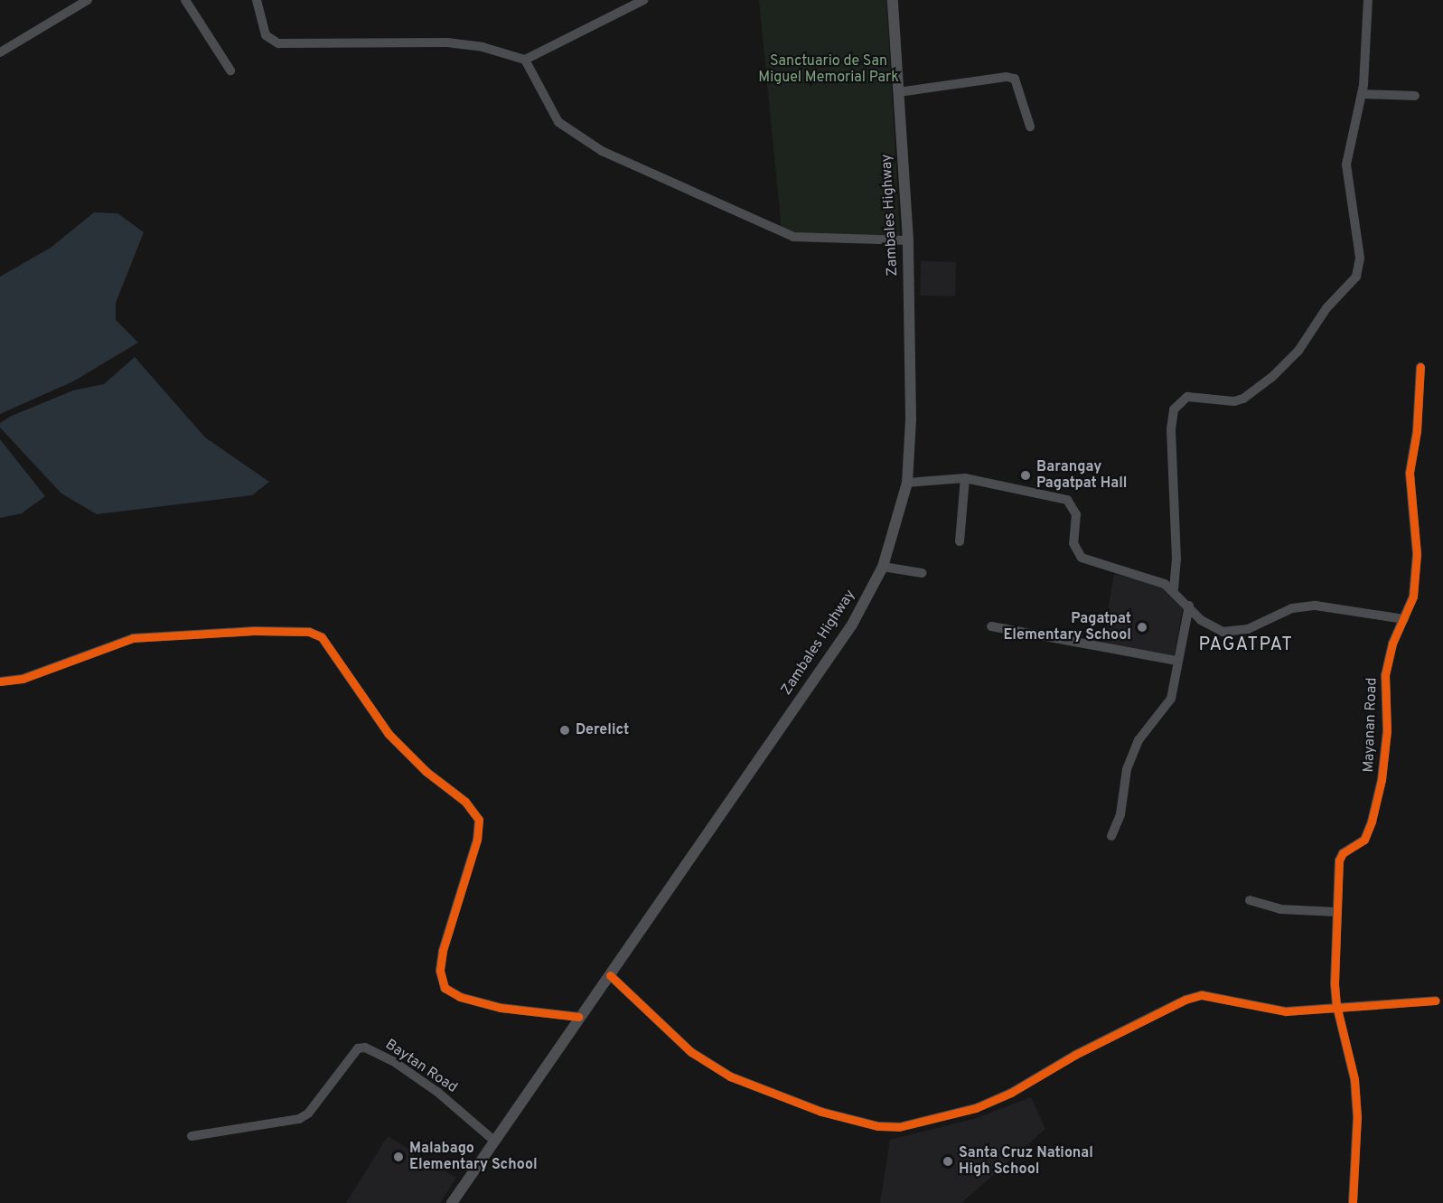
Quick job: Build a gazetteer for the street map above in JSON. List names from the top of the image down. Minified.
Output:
{"streets":{"main road":["Zambales Highway"],"street":["Mayanan Road","Baytan Road"]},"crossings":[["Zambales Highway","Baytan Road"]],"districts":["PAGATPAT"],"parks":["Sanctuario de San Miguel Memorial Park"],"places":["Barangay Pagatpat Hall","Pagatpat Elementary School","Derelict","Malabago Elementary School","Santa Cruz National High School"]}
